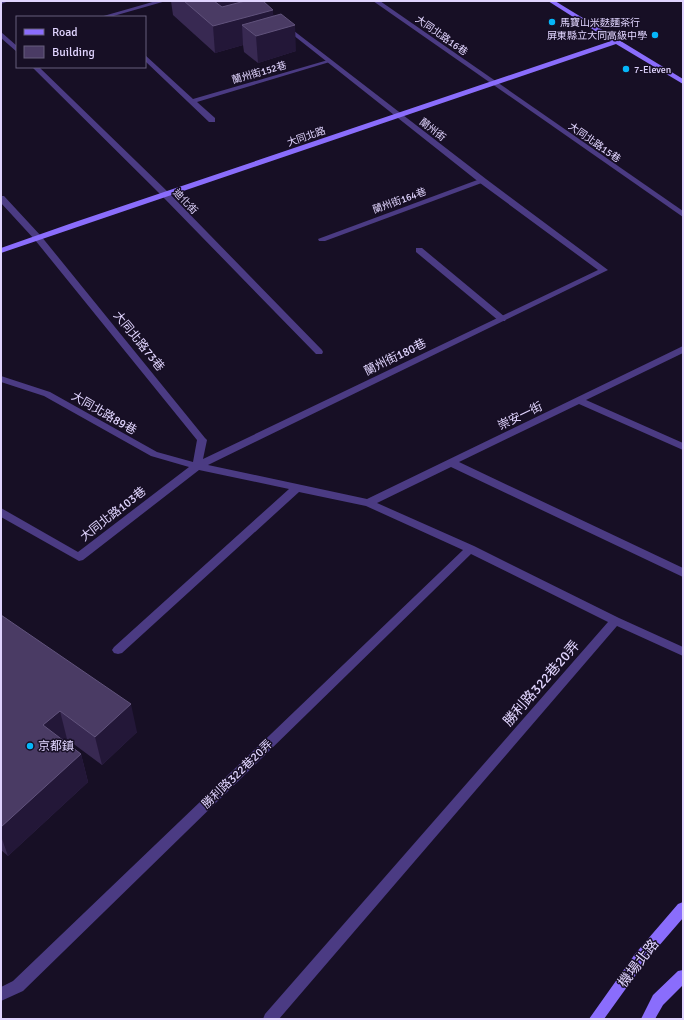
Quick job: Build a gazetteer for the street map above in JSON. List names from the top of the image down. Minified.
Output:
{"streets":{"street":["大同北路16巷","蘭州街152巷","蘭州街","大同北路","大同北路15巷","蘭州街164巷","迪化街","大同北路73巷","蘭州街180巷","大同北路89巷","崇安一街","大同北路103巷","勝利路322巷20弄","機場北路"]},"crossings":[["大同北路16巷","大同北路"],["大同北路16巷","大同北路15巷"],["蘭州街152巷","蘭州街"],["蘭州街","大同北路"],["蘭州街","蘭州街164巷"],["蘭州街","蘭州街180巷"],["大同北路","大同北路15巷"],["大同北路","迪化街"],["大同北路","大同北路73巷"],["大同北路73巷","蘭州街180巷"],["大同北路73巷","大同北路89巷"],["大同北路73巷","大同北路103巷"],["蘭州街180巷","大同北路89巷"],["蘭州街180巷","大同北路103巷"],["大同北路89巷","崇安一街"],["大同北路89巷","大同北路103巷"],["大同北路89巷","勝利路322巷20弄"]],"places":["馬寶山米麩麵茶行","屏東縣立大同高級中學","7-Eleven","京都鎮"],"legend":["Road","Building"]}
